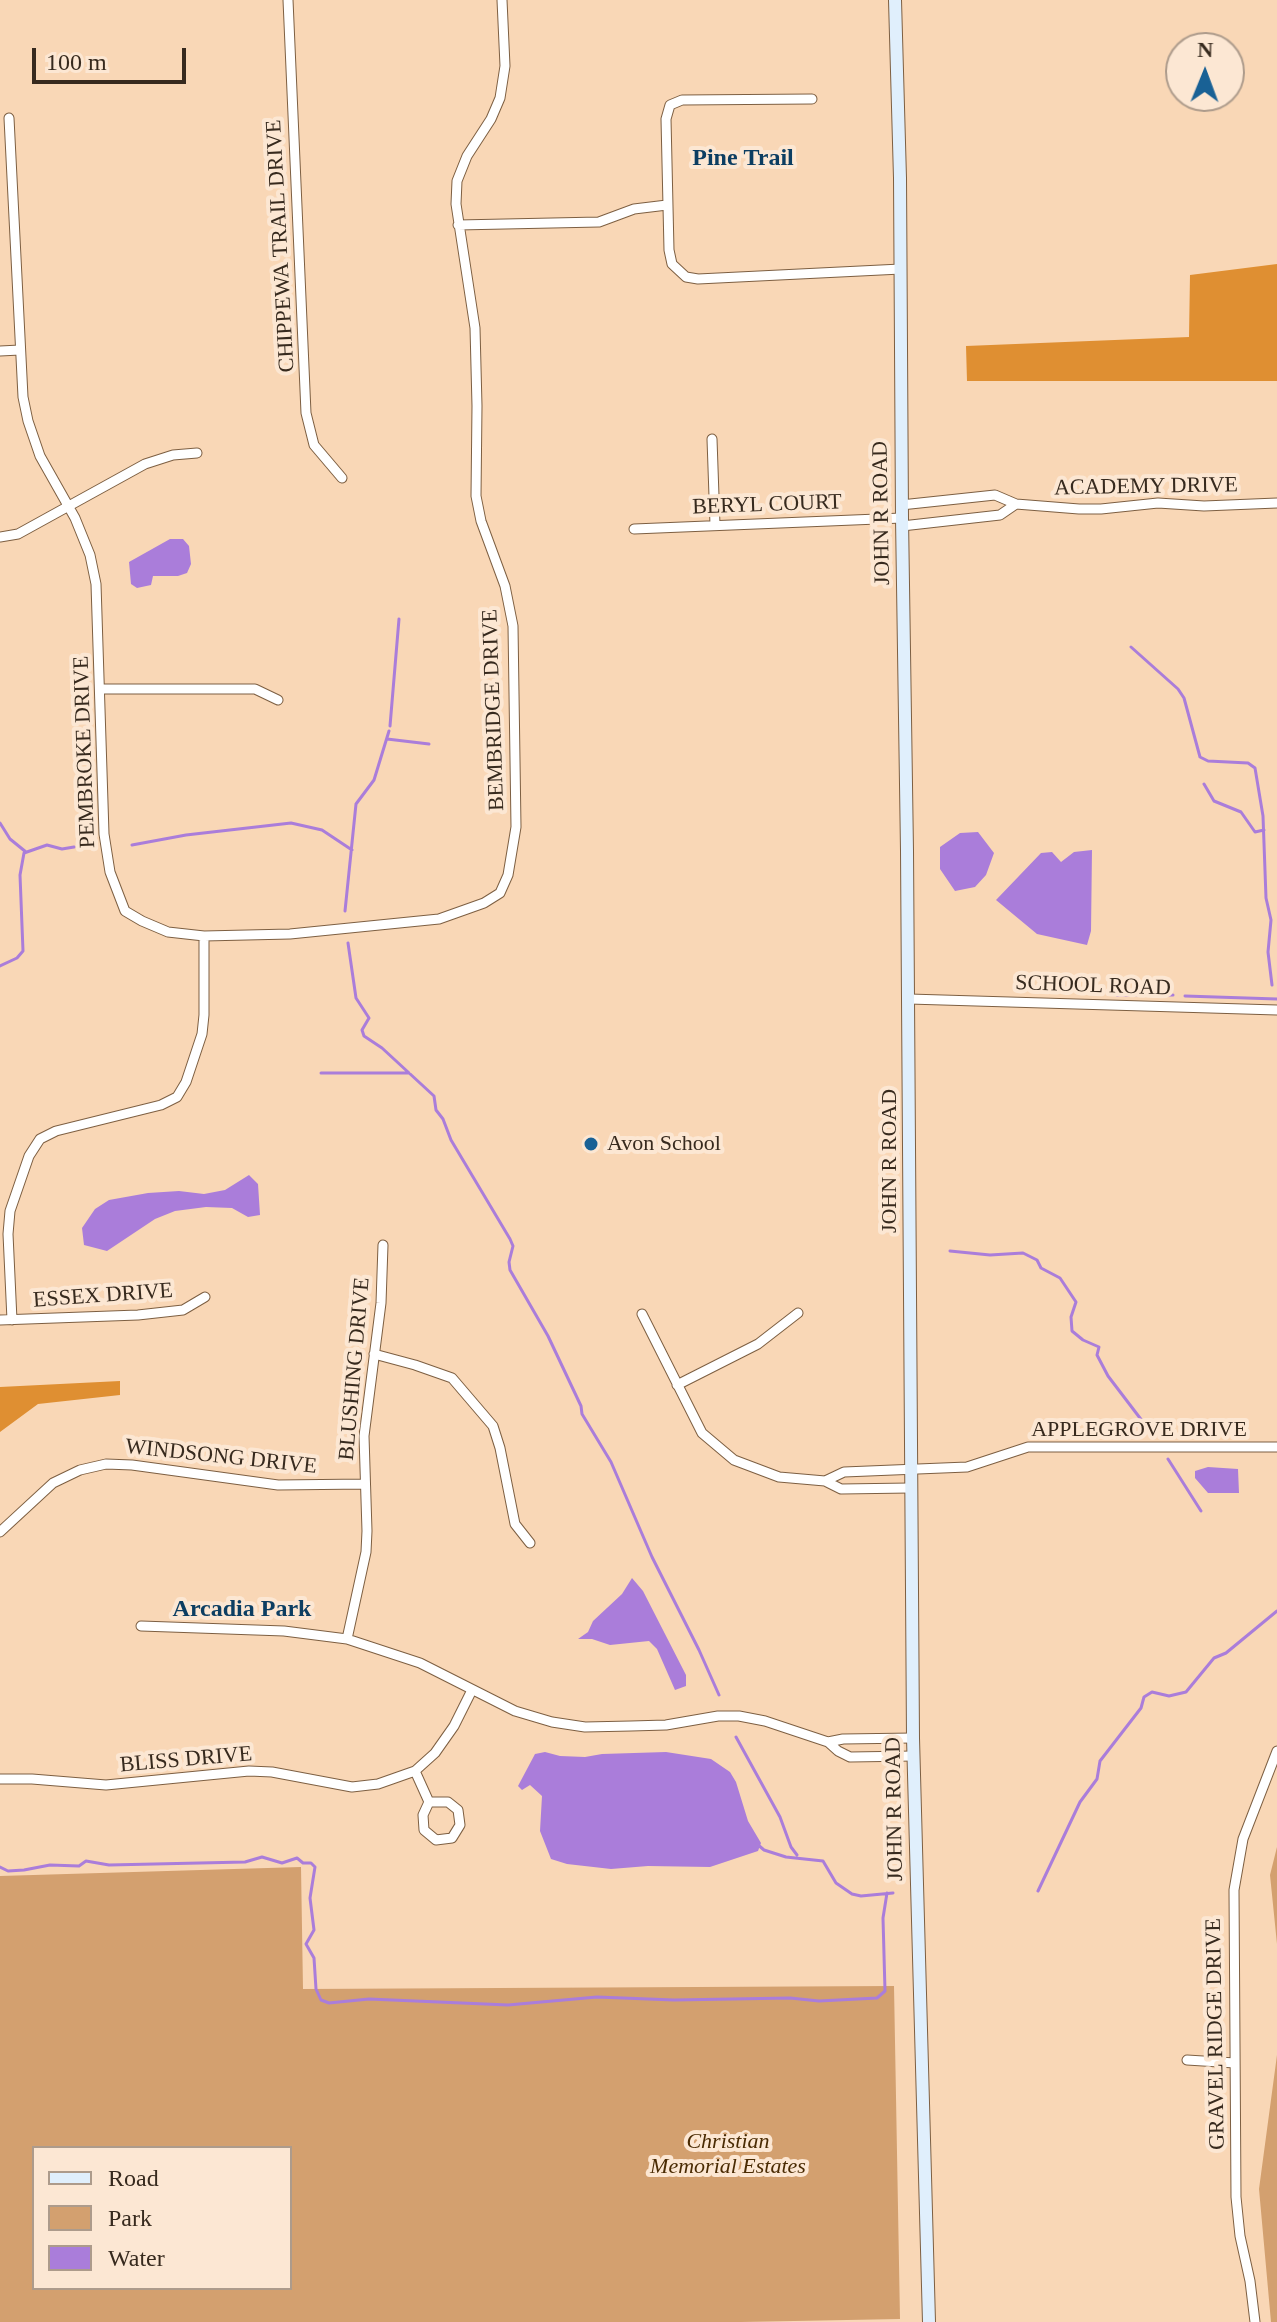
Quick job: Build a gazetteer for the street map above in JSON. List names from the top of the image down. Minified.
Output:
{"streets":{"main road":["JOHN R ROAD"],"street":["CHIPPEWA TRAIL DRIVE","ACADEMY DRIVE","BERYL COURT","BEMBRIDGE DRIVE","PEMBROKE DRIVE","SCHOOL ROAD","ESSEX DRIVE","BLUSHING DRIVE","APPLEGROVE DRIVE","WINDSONG DRIVE","BLISS DRIVE","GRAVEL RIDGE DRIVE"]},"crossings":[["ACADEMY DRIVE","BERYL COURT"],["ACADEMY DRIVE","JOHN R ROAD"],["BERYL COURT","JOHN R ROAD"],["JOHN R ROAD","SCHOOL ROAD"],["JOHN R ROAD","APPLEGROVE DRIVE"],["BEMBRIDGE DRIVE","PEMBROKE DRIVE"],["BLUSHING DRIVE","WINDSONG DRIVE"]],"districts":["Pine Trail","Arcadia Park"],"parks":["Christian Memorial Estates"],"places":["Avon School"],"legend":["Road","Park","Water"],"scale_bar":"100 m","north":"top"}
